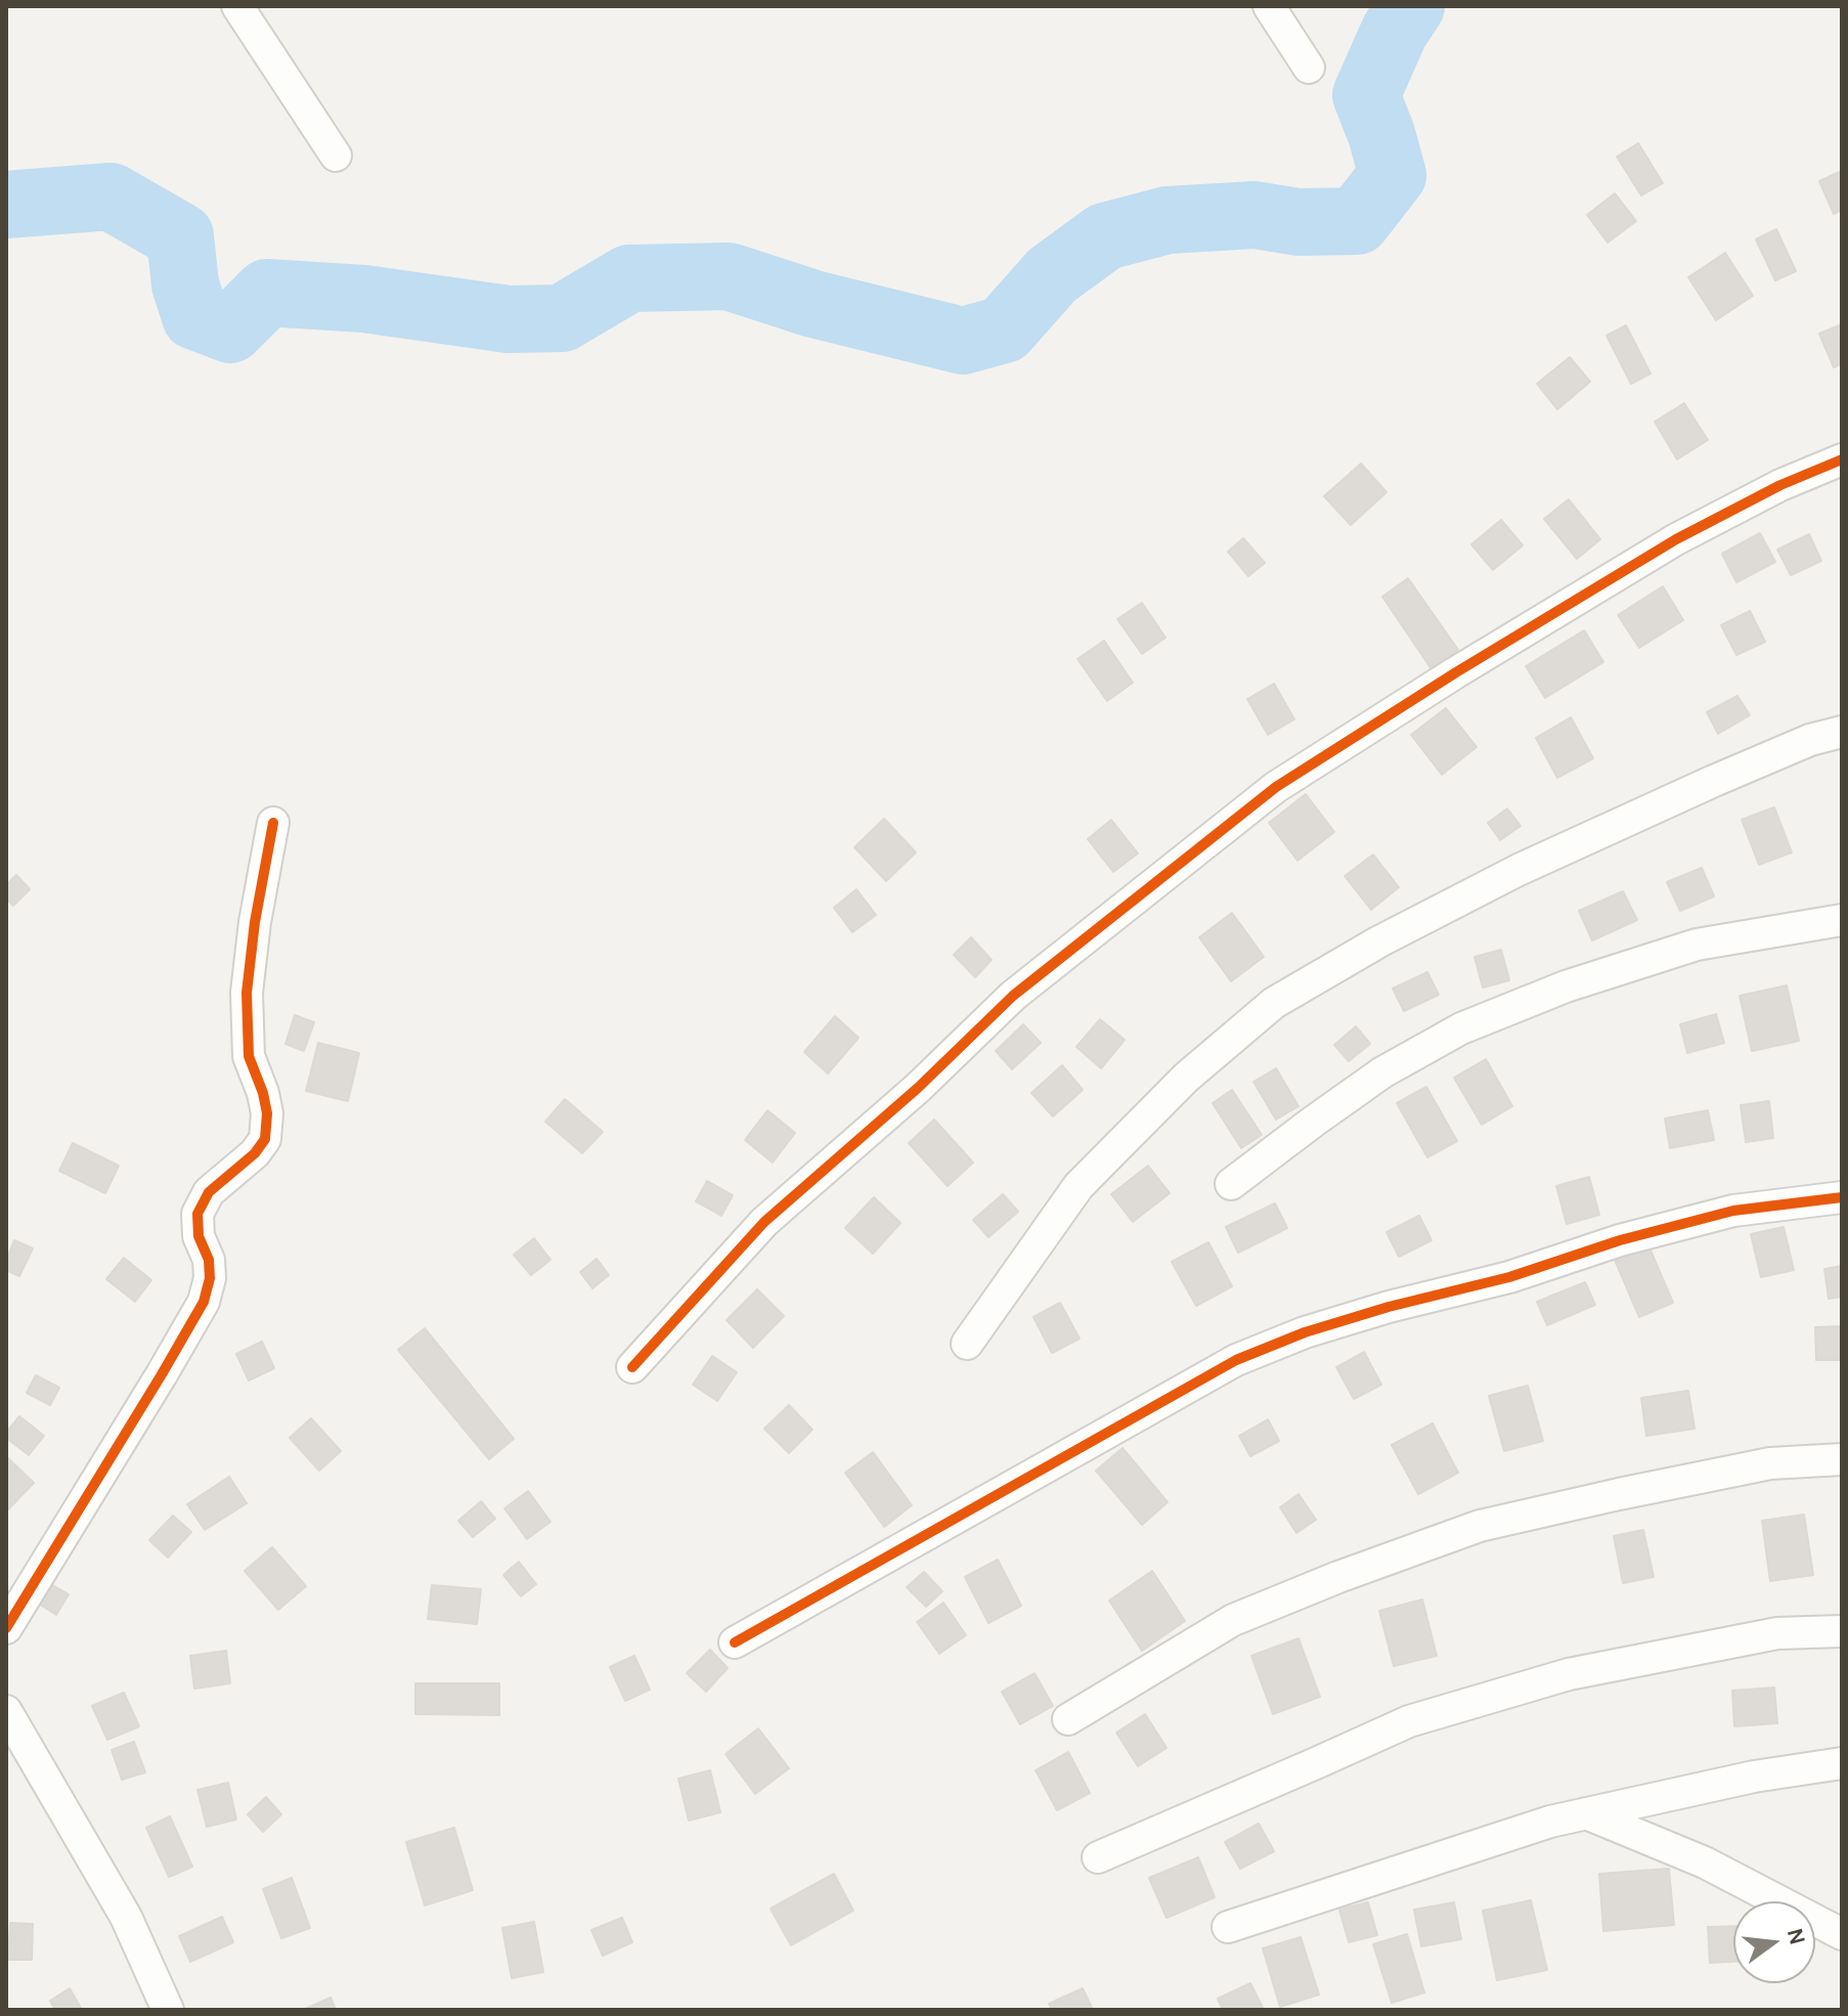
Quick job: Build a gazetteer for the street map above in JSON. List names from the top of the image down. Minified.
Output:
{"north":"right"}
